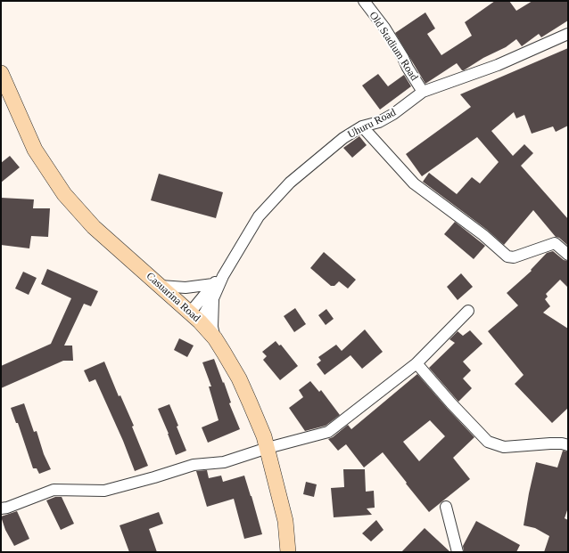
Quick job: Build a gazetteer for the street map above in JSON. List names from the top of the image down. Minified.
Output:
{"streets":{"street":["Old Stadium Road","Uhuru Road","Casuarina Road"]},"crossings":[["Old Stadium Road","Uhuru Road"]]}
